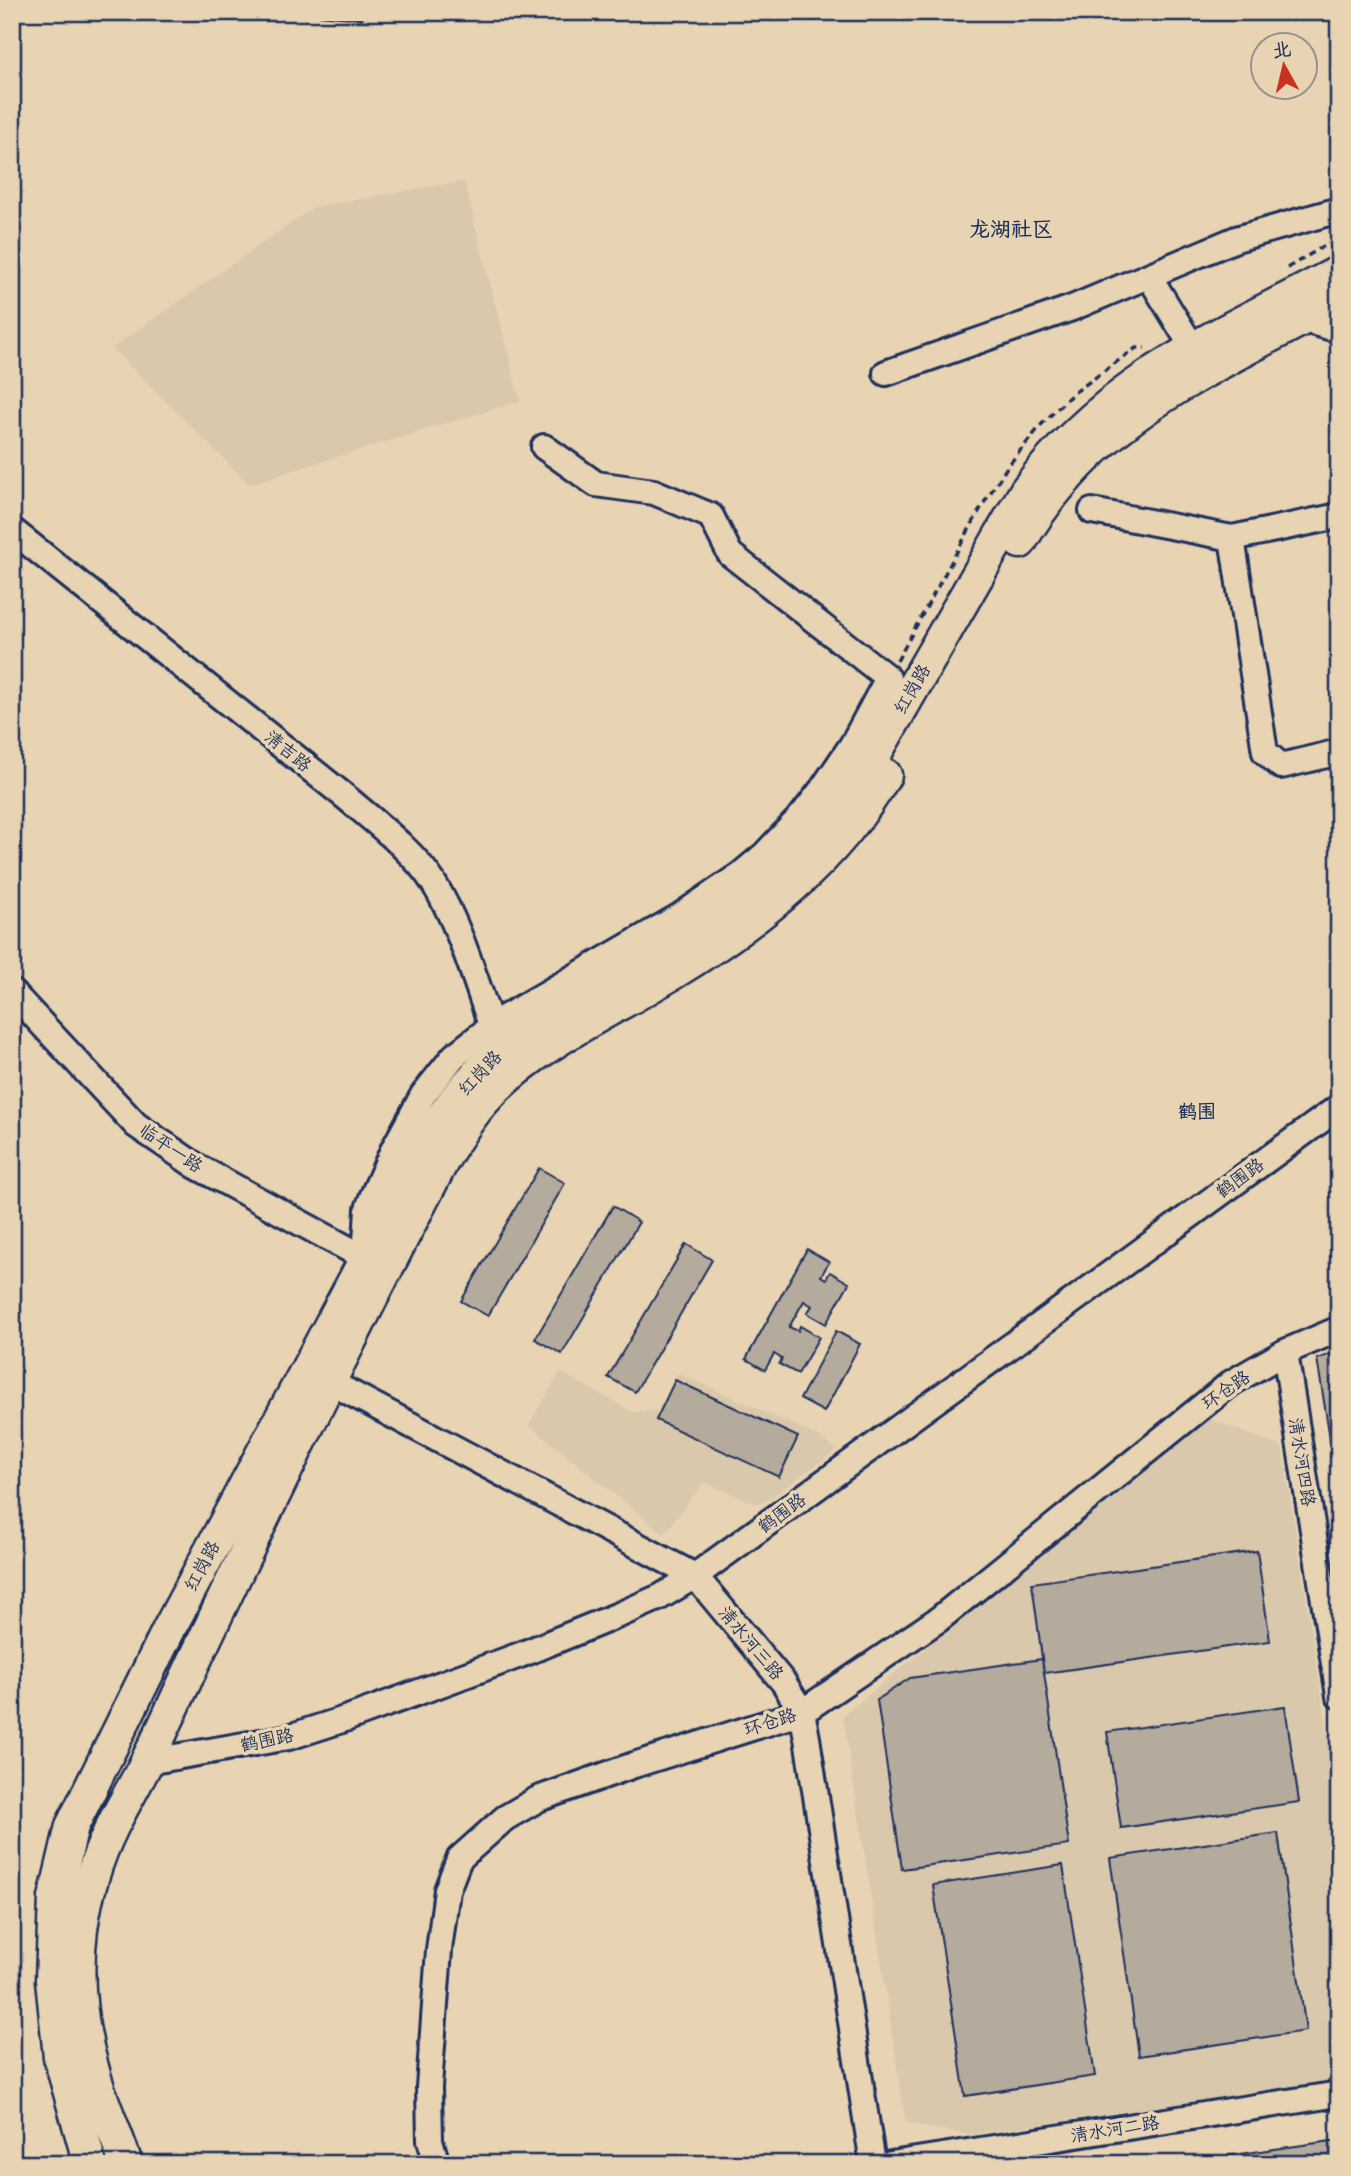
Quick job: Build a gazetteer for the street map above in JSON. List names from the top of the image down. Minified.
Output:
{"streets":{"main road":["红岗路"],"street":["清吉路","临平一路","鹤围路","环仓路","清水河四路","清水河三路","清水河二路"]},"crossings":[["红岗路","临平一路"],["红岗路","鹤围路"],["红岗路","清水河三路"],["鹤围路","清水河三路"],["环仓路","清水河四路"],["环仓路","清水河三路"]],"districts":["龙湖社区","鹤围"],"north":"top"}
